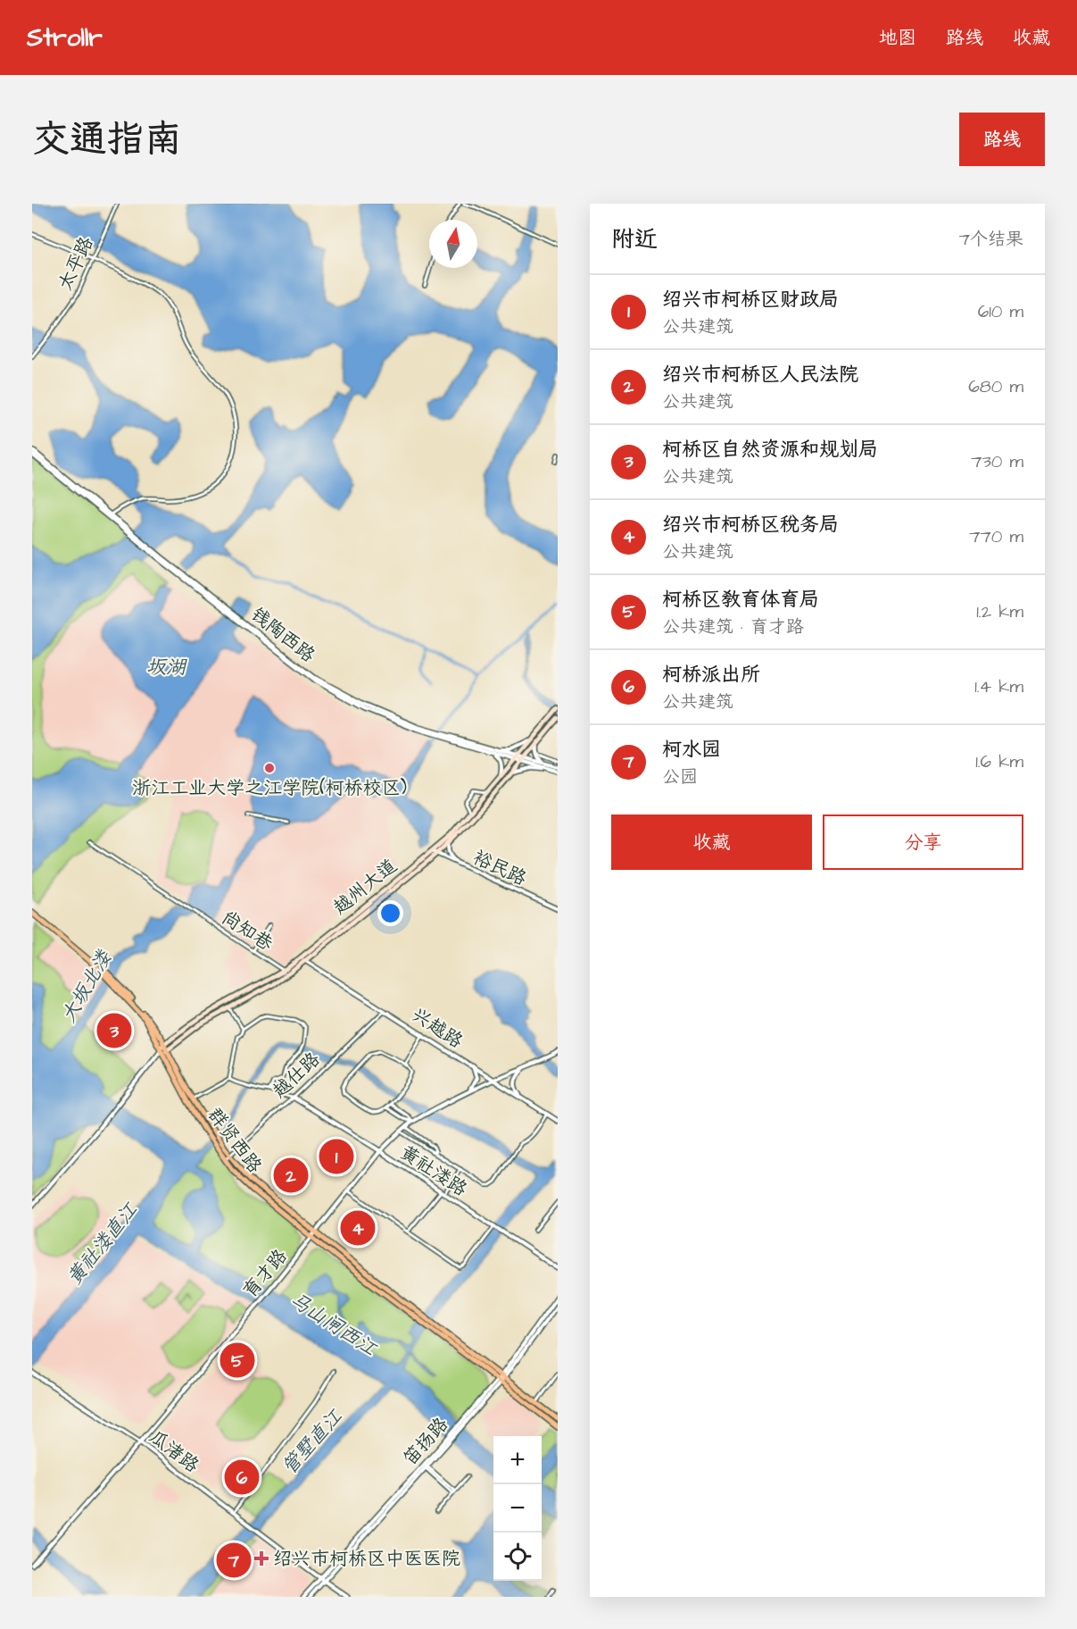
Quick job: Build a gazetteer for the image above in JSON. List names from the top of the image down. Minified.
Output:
{"streets":{"main road":["越州大道","群贤西路"],"street":["太平路","钱陶西路","裕民路","尚知巷","兴越路","越仕路","黄社溇路","育才路","笛扬路","瓜渚路"]},"crossings":[["钱陶西路","越州大道"],["裕民路","越州大道"],["越州大道","尚知巷"],["越州大道","兴越路"],["越州大道","群贤西路"],["兴越路","越仕路"],["兴越路","育才路"],["越仕路","群贤西路"],["越仕路","黄社溇路"],["群贤西路","育才路"],["群贤西路","笛扬路"],["黄社溇路","育才路"],["育才路","瓜渚路"],["笛扬路","瓜渚路"]],"water":["坂湖","大坂北溇","黄社溇直江","马山闸西江","管墅直江"],"places":{"other":["浙江工业大学之江学院(柯桥校区)"],"health":["绍兴市柯桥区中医医院"]},"north":"top","page":{"header":"Strollr","nav":["地图","路线","收藏"],"title":"交通指南","buttons":["路线",["收藏","分享"]],"heading":["附近","7个结果"],"list":[{"mark":"1","name":"绍兴市柯桥区财政局","note":"公共建筑","value":"610 m"},{"mark":"2","name":"绍兴市柯桥区人民法院","note":"公共建筑","value":"680 m"},{"mark":"3","name":"柯桥区自然资源和规划局","note":"公共建筑","value":"730 m"},{"mark":"4","name":"绍兴市柯桥区税务局","note":"公共建筑","value":"770 m"},{"mark":"5","name":"柯桥区教育体育局","note":"公共建筑 · 育才路","value":"1.2 km"},{"mark":"6","name":"柯桥派出所","note":"公共建筑","value":"1.4 km"},{"mark":"7","name":"柯水园","note":"公园","value":"1.6 km"}],"pins":["3","1","2","4","5","6","7"],"map_buttons":["+","−"]}}
